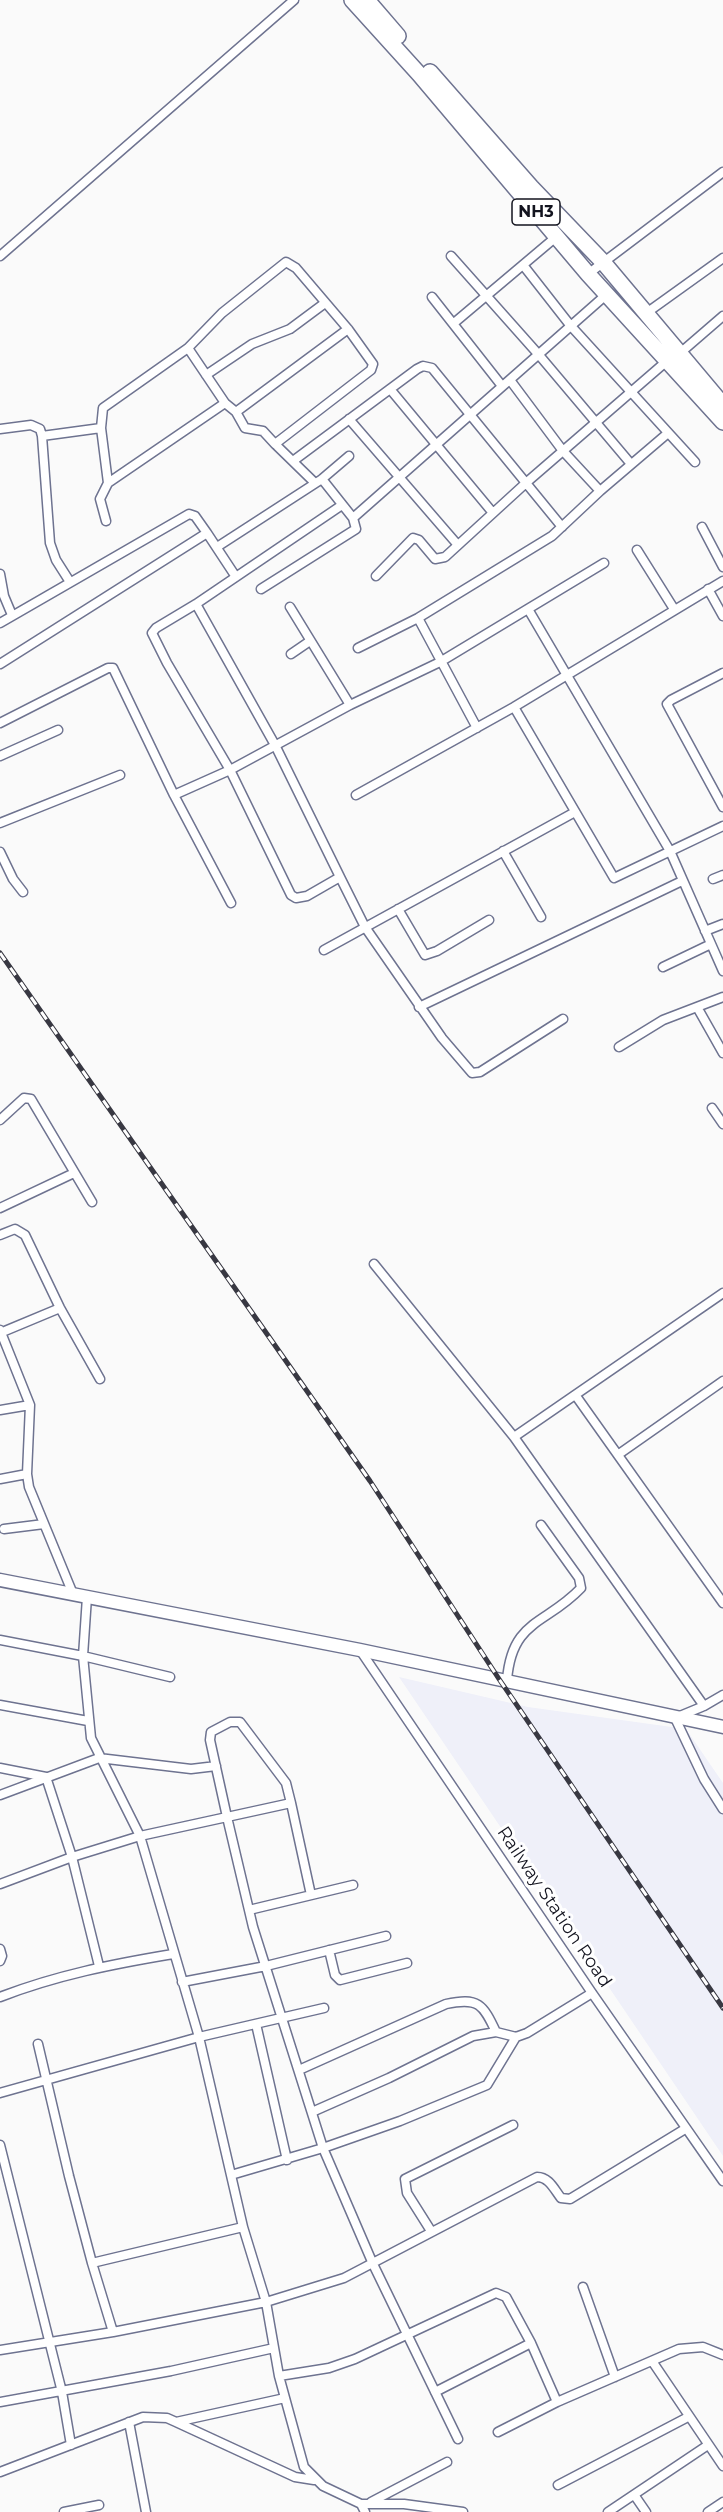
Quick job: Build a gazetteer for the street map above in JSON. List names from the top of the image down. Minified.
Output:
{"streets":{"highway":["NH3"],"street":["Railway Station Road"]}}
